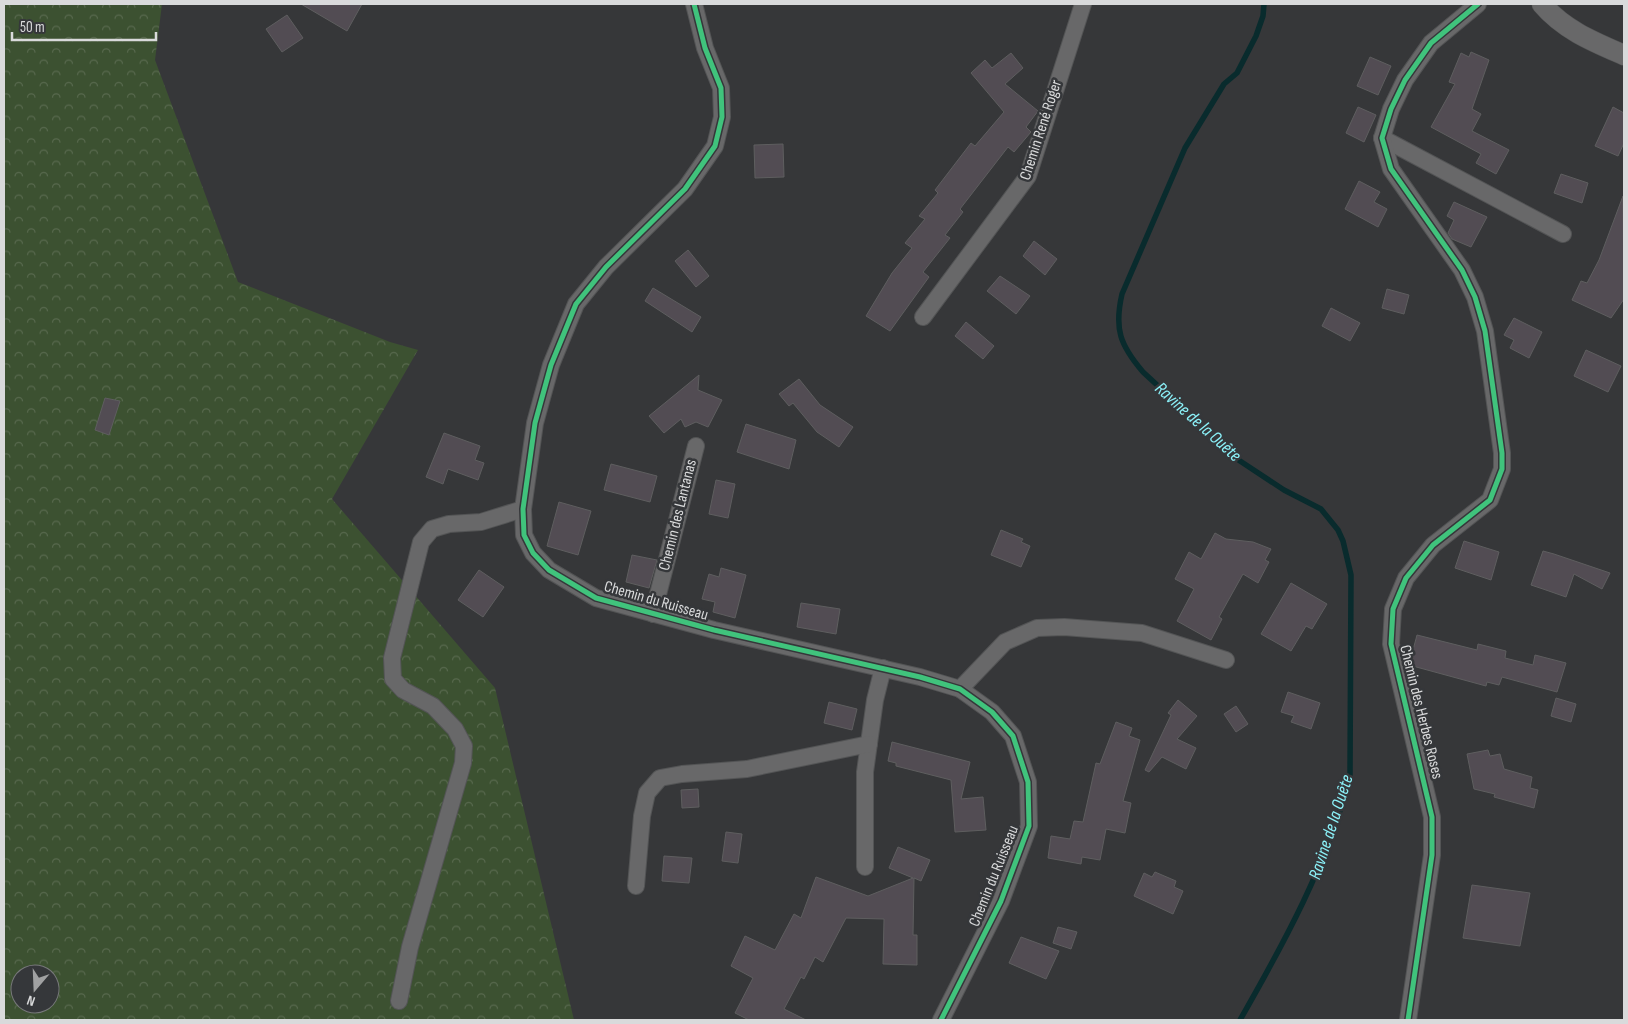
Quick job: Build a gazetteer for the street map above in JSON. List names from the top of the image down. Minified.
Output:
{"streets":{"street":["Chemin René Roger","Chemin des Lantanas","Chemin du Ruisseau","Chemin des Herbes Roses"]},"crossings":[["Chemin des Lantanas","Chemin du Ruisseau"]],"water":["Ravine de la Ouête"],"scale_bar":"50 m","north":"bottom"}
